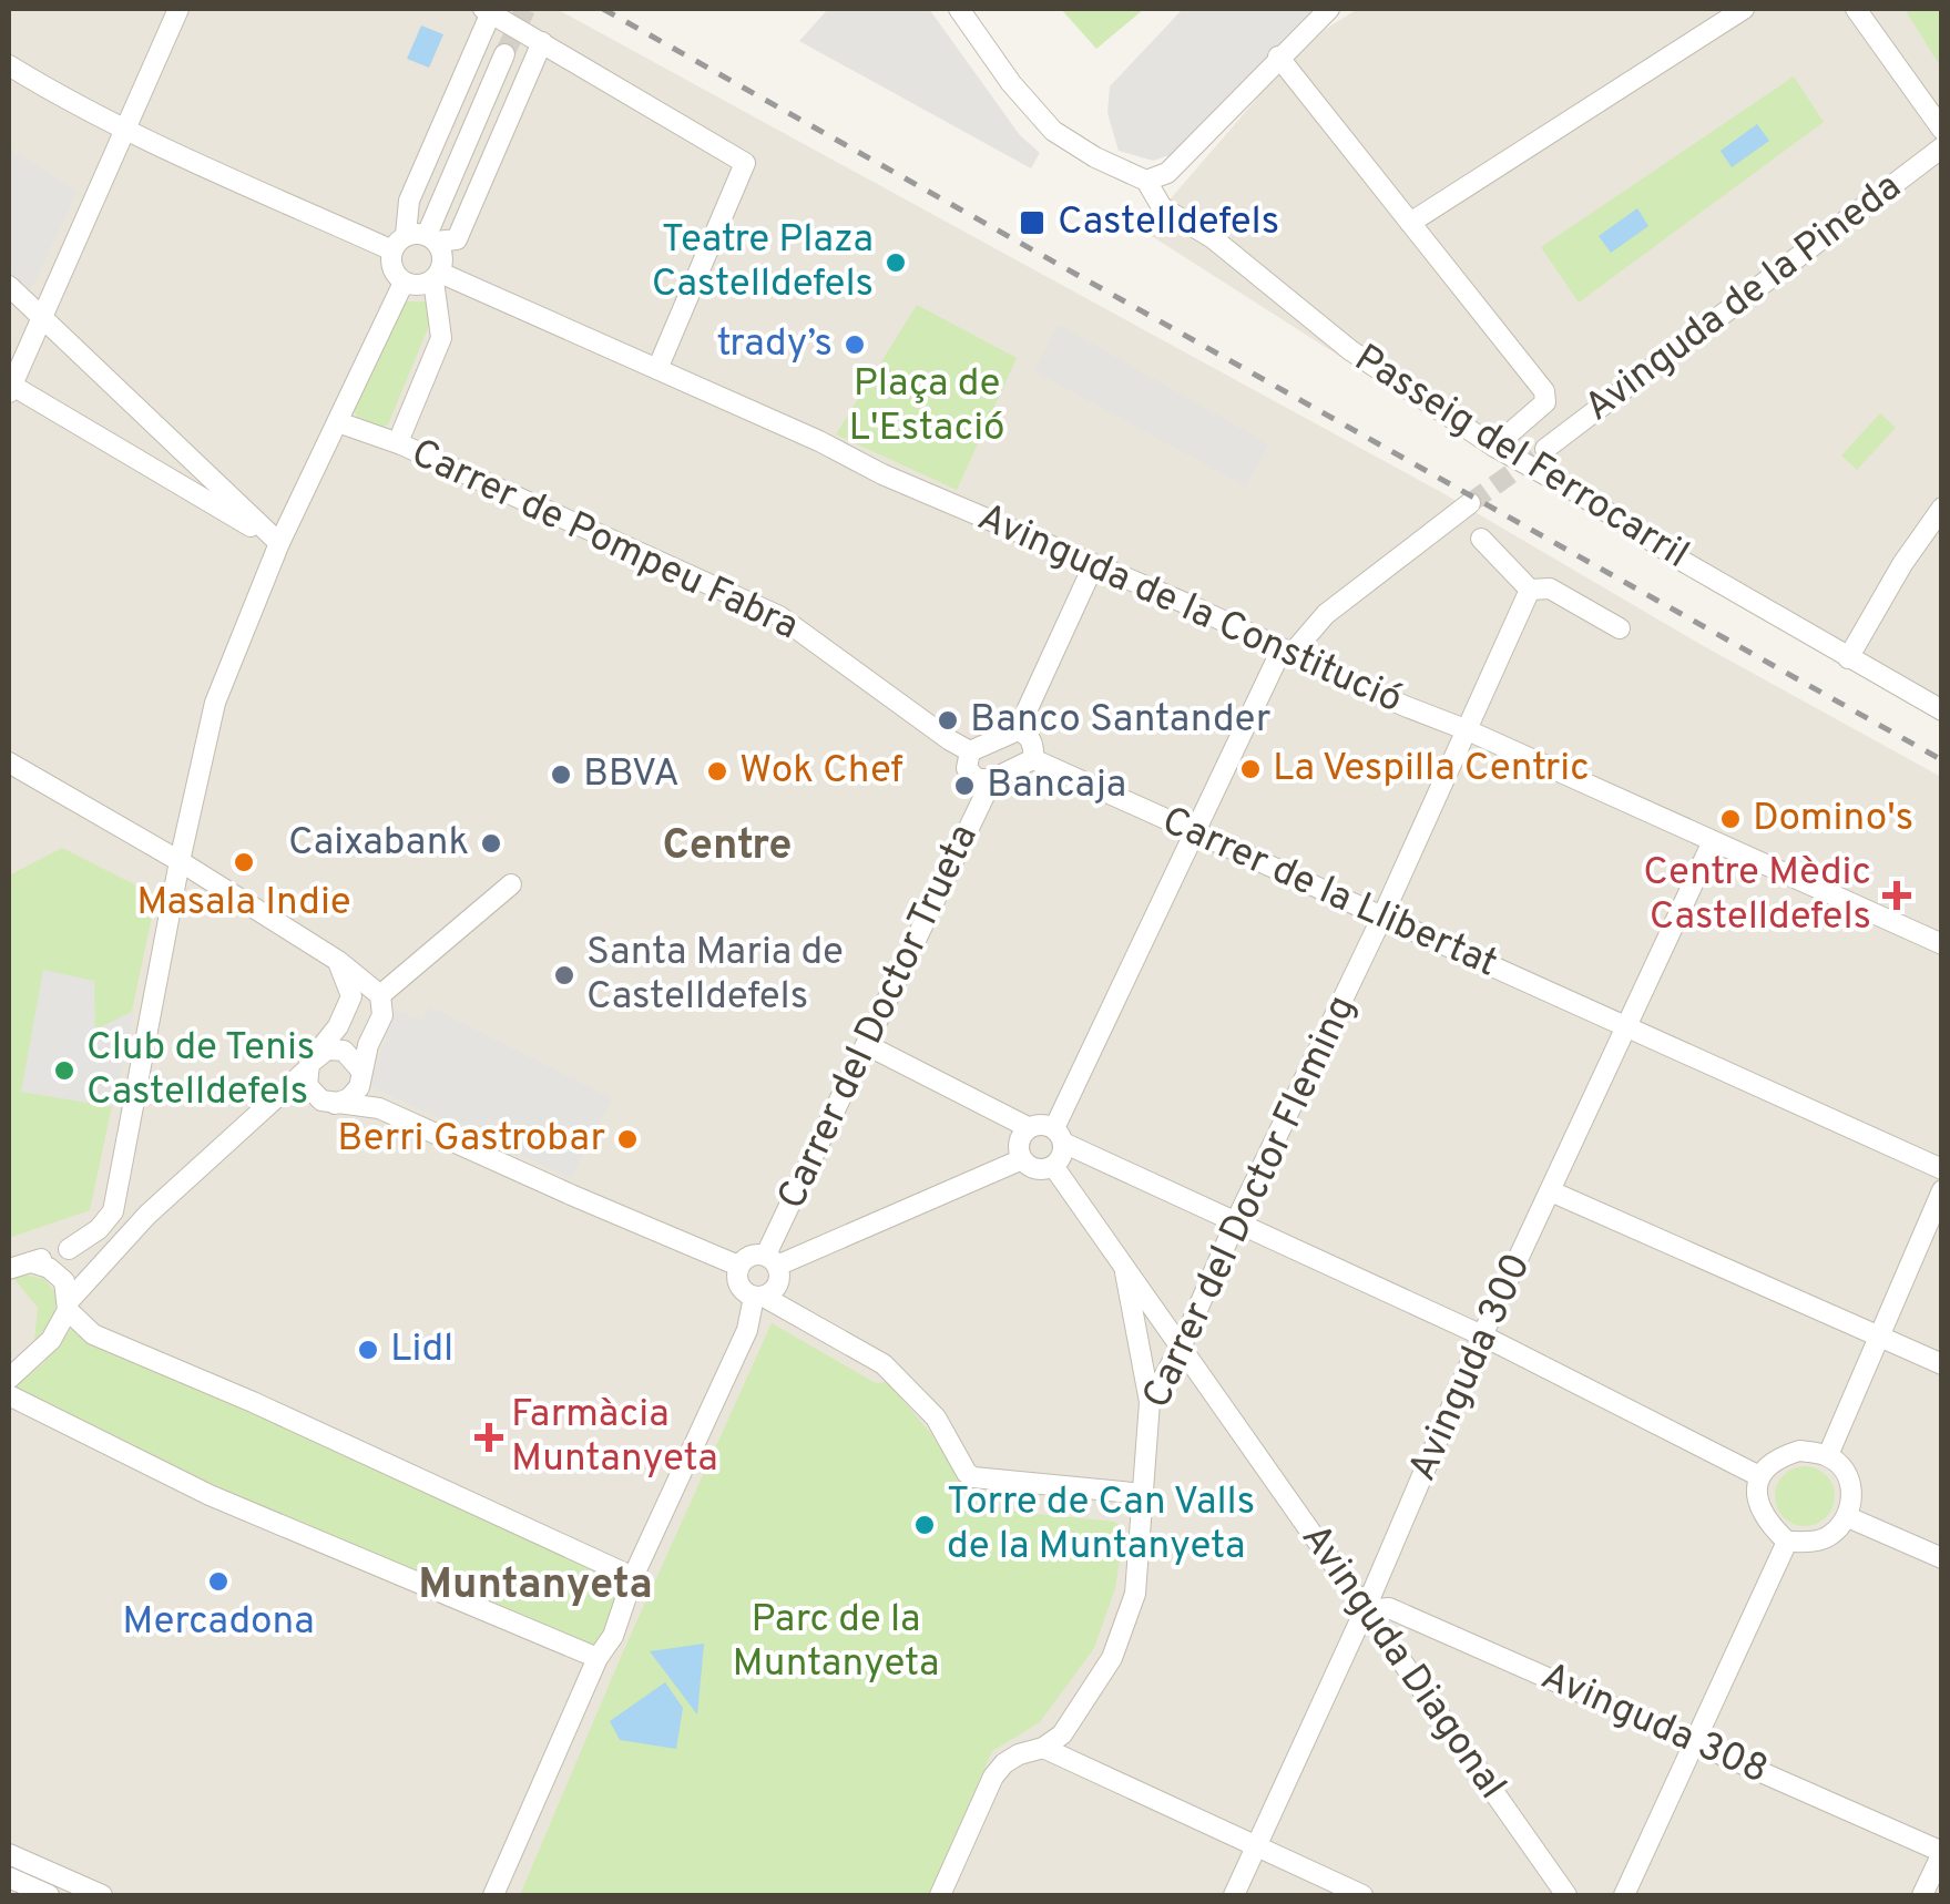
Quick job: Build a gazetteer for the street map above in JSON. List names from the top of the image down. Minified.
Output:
{"streets":{"street":["Avinguda de la Pineda","Passeig del Ferrocarril","Carrer de Pompeu Fabra","Avinguda de la Constitució","Carrer de la Llibertat","Carrer del Doctor Trueta","Carrer del Doctor Fleming","Avinguda 300","Avinguda Diagonal","Avinguda 308"]},"crossings":[["Carrer de Pompeu Fabra","Carrer del Doctor Trueta"],["Avinguda de la Constitució","Carrer del Doctor Fleming"],["Avinguda de la Constitució","Avinguda 300"],["Carrer de la Llibertat","Carrer del Doctor Fleming"],["Carrer de la Llibertat","Avinguda 300"],["Carrer del Doctor Fleming","Avinguda Diagonal"],["Avinguda 300","Avinguda Diagonal"],["Avinguda 300","Avinguda 308"],["Avinguda Diagonal","Avinguda 308"]],"districts":["Centre","Muntanyeta"],"parks":["Plaça de L'Estació","Parc de la Muntanyeta"],"places":{"transit":["Castelldefels"],"other":["Teatre Plaza Castelldefels","trady’s","Banco Santander","La Vespilla Centric","Wok Chef","BBVA","Bancaja","Domino's","Caixabank","Masala Indie","Santa Maria de Castelldefels","Club de Tenis Castelldefels","Berri Gastrobar","Lidl","Torre de Can Valls de la Muntanyeta","Mercadona"],"health":["Centre Mèdic Castelldefels","Farmàcia Muntanyeta"]}}
